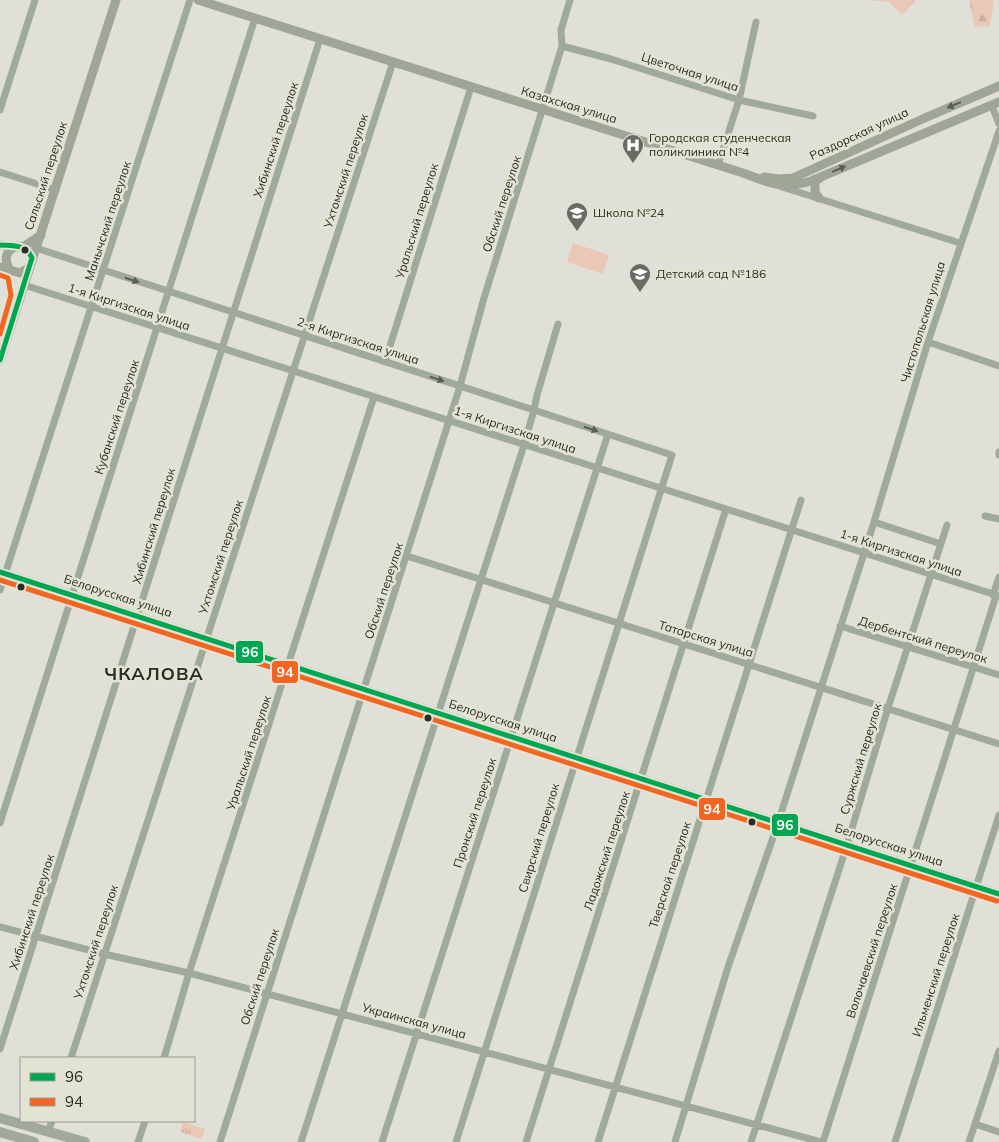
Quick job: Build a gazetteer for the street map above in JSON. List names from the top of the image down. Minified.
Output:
{"streets":{"main road":["Казахская улица","Раздорская улица","Сальский переулок","Белорусская улица"],"street":["Цветочная улица","Хибинский переулок","Ухтомский переулок","Обский переулок","Манычский переулок","Уральский переулок","1-я Киргизская улица","Чистопольская улица","2-я Киргизская улица","Кубанский переулок","Татарская улица","Дербентский переулок","Суржский переулок","Пронский переулок","Свирский переулок","Ладожский переулок","Тверской переулок","Волочаевский переулок","Ильменский переулок","Украинская улица"]},"crossings":[["Цветочная улица","Обский переулок"],["Казахская улица","Раздорская улица"],["Казахская улица","Хибинский переулок"],["Казахская улица","Ухтомский переулок"],["Казахская улица","Обский переулок"],["Казахская улица","Уральский переулок"],["Казахская улица","Чистопольская улица"],["Казахская улица","Кубанский переулок"],["Хибинский переулок","1-я Киргизская улица"],["Хибинский переулок","2-я Киргизская улица"],["Хибинский переулок","Белорусская улица"],["Хибинский переулок","Украинская улица"],["Ухтомский переулок","1-я Киргизская улица"],["Ухтомский переулок","2-я Киргизская улица"],["Ухтомский переулок","Белорусская улица"],["Ухтомский переулок","Украинская улица"],["Сальский переулок","1-я Киргизская улица"],["Сальский переулок","2-я Киргизская улица"],["Обский переулок","1-я Киргизская улица"],["Обский переулок","2-я Киргизская улица"],["Обский переулок","Белорусская улица"],["Обский переулок","Татарская улица"],["Обский переулок","Украинская улица"],["Манычский переулок","1-я Киргизская улица"],["Манычский переулок","2-я Киргизская улица"],["Манычский переулок","Белорусская улица"],["Уральский переулок","1-я Киргизская улица"],["Уральский переулок","2-я Киргизская улица"],["Уральский переулок","Белорусская улица"],["Уральский переулок","Украинская улица"],["1-я Киргизская улица","Чистопольская улица"],["1-я Киргизская улица","Кубанский переулок"],["1-я Киргизская улица","Суржский переулок"],["1-я Киргизская улица","Пронский переулок"],["1-я Киргизская улица","Свирский переулок"],["1-я Киргизская улица","Ладожский переулок"],["1-я Киргизская улица","Тверской переулок"],["1-я Киргизская улица","Волочаевский переулок"],["Чистопольская улица","Белорусская улица"],["Чистопольская улица","Татарская улица"],["Чистопольская улица","Дербентский переулок"],["Чистопольская улица","Украинская улица"],["2-я Киргизская улица","Кубанский переулок"],["2-я Киргизская улица","Пронский переулок"],["2-я Киргизская улица","Свирский переулок"],["Кубанский переулок","Белорусская улица"],["Белорусская улица","Суржский переулок"],["Белорусская улица","Пронский переулок"],["Белорусская улица","Свирский переулок"],["Белорусская улица","Ладожский переулок"],["Белорусская улица","Тверской переулок"],["Белорусская улица","Волочаевский переулок"],["Белорусская улица","Ильменский переулок"],["Татарская улица","Суржский переулок"],["Татарская улица","Пронский переулок"],["Татарская улица","Свирский переулок"],["Татарская улица","Ладожский переулок"],["Татарская улица","Тверской переулок"],["Татарская улица","Волочаевский переулок"],["Дербентский переулок","Суржский переулок"],["Дербентский переулок","Волочаевский переулок"],["Суржский переулок","Украинская улица"],["Пронский переулок","Украинская улица"],["Свирский переулок","Украинская улица"],["Ладожский переулок","Украинская улица"],["Тверской переулок","Украинская улица"],["Волочаевский переулок","Украинская улица"]],"districts":["ЧКАЛОВА"],"places":{"hospital":["Городская студенческая поликлиника №4"],"school or university":["Школа №24","Детский сад №186"]},"lines":["transit line 96","transit line 94"],"legend":["96","94"]}
